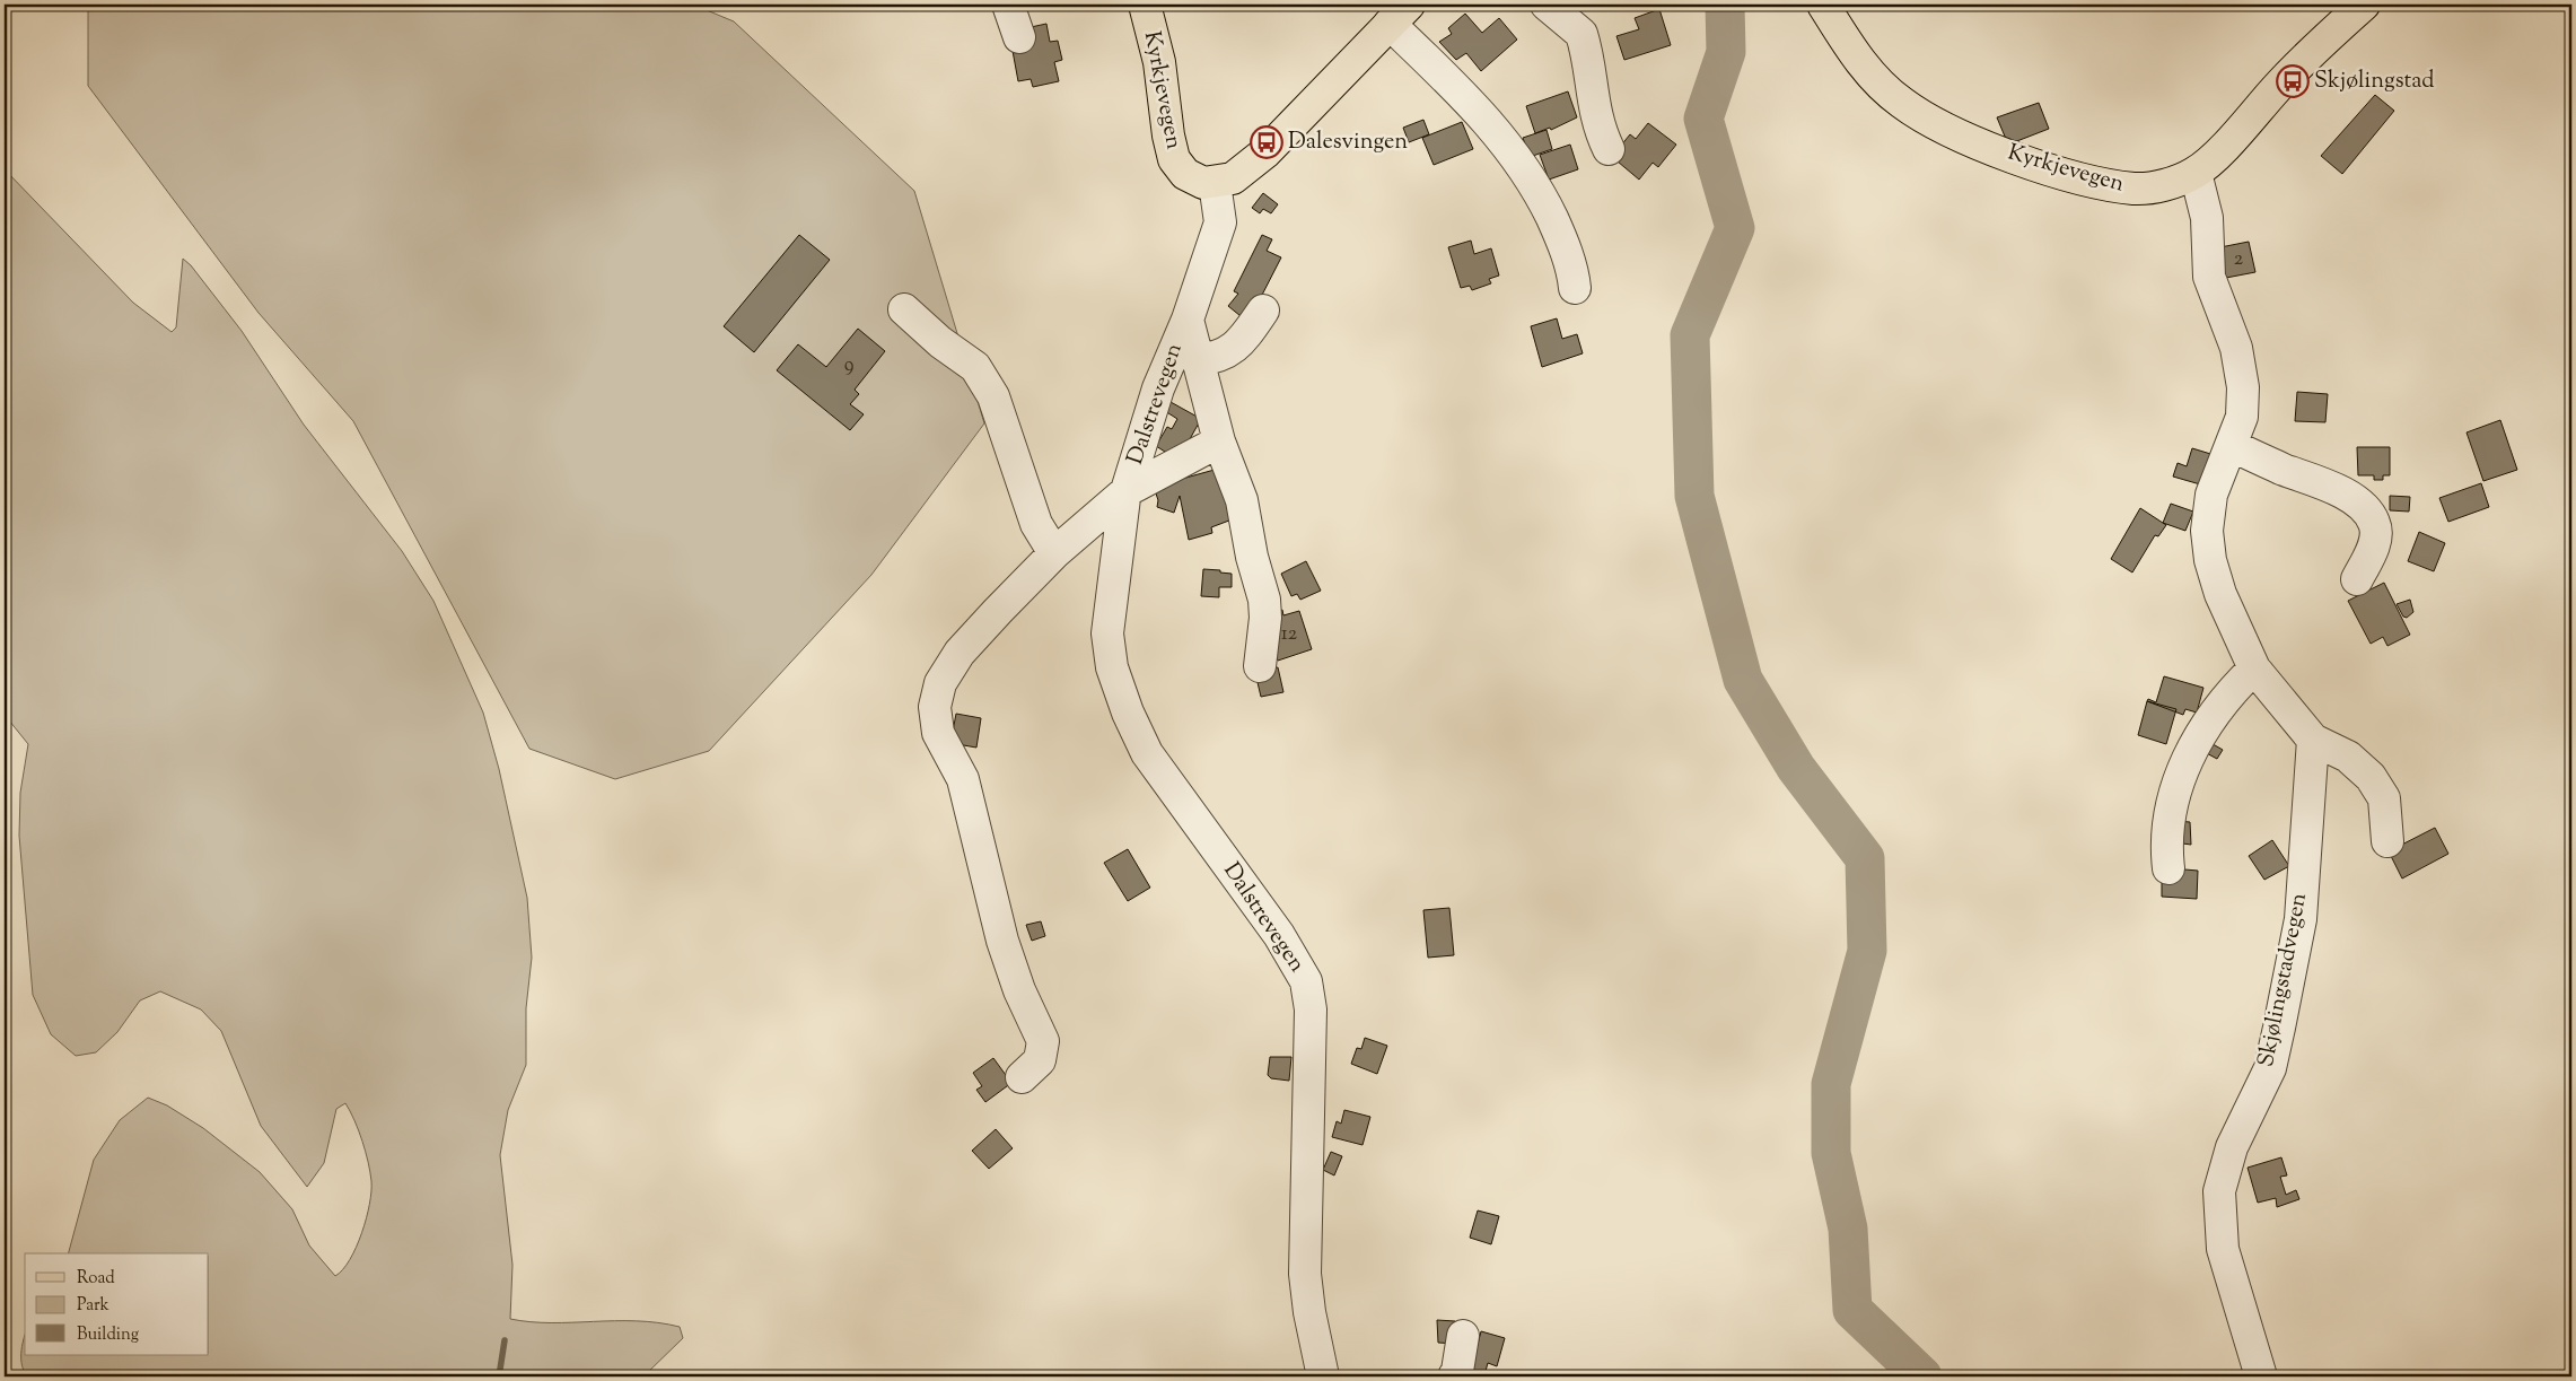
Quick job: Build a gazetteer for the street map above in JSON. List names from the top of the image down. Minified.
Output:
{"streets":{"main road":["Kyrkjevegen"],"street":["Dalstrevegen","Skjølingstadvegen"]},"crossings":[["Kyrkjevegen","Dalstrevegen"]],"places":{"bus stop":["Skjølingstad","Dalesvingen"]},"house_numbers":["2","9","12"],"legend":["Road","Park","Building"]}
